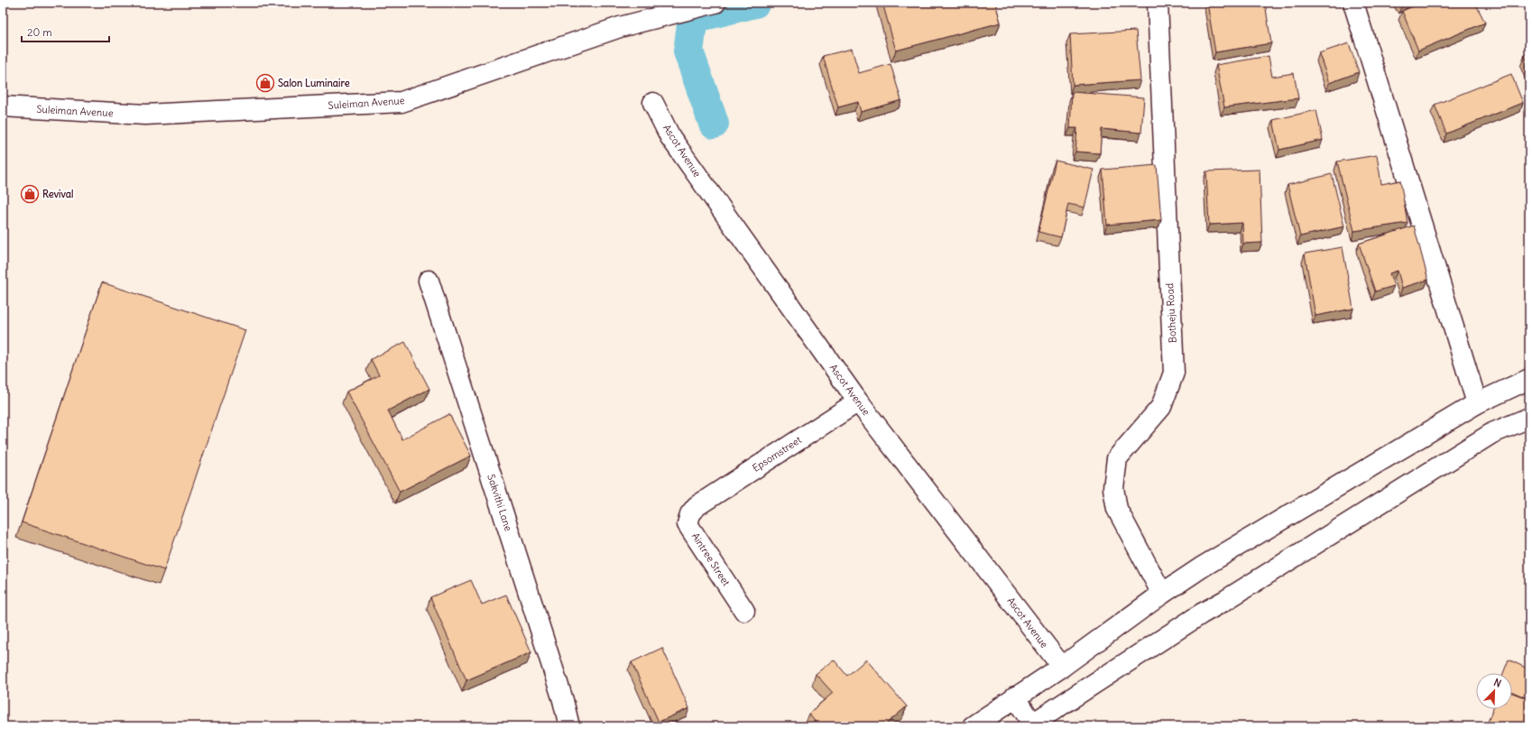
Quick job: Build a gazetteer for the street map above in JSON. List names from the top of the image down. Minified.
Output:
{"streets":{"street":["Suleiman Avenue","Ascot Avenue","Botheju Road","Epsomstreet","Sakvithi Lane","Aintree Street"]},"crossings":[["Ascot Avenue","Epsomstreet"],["Epsomstreet","Aintree Street"]],"places":{"shop":["Salon Luminaire","Revival"]},"scale_bar":"20 m","north":"top right"}
